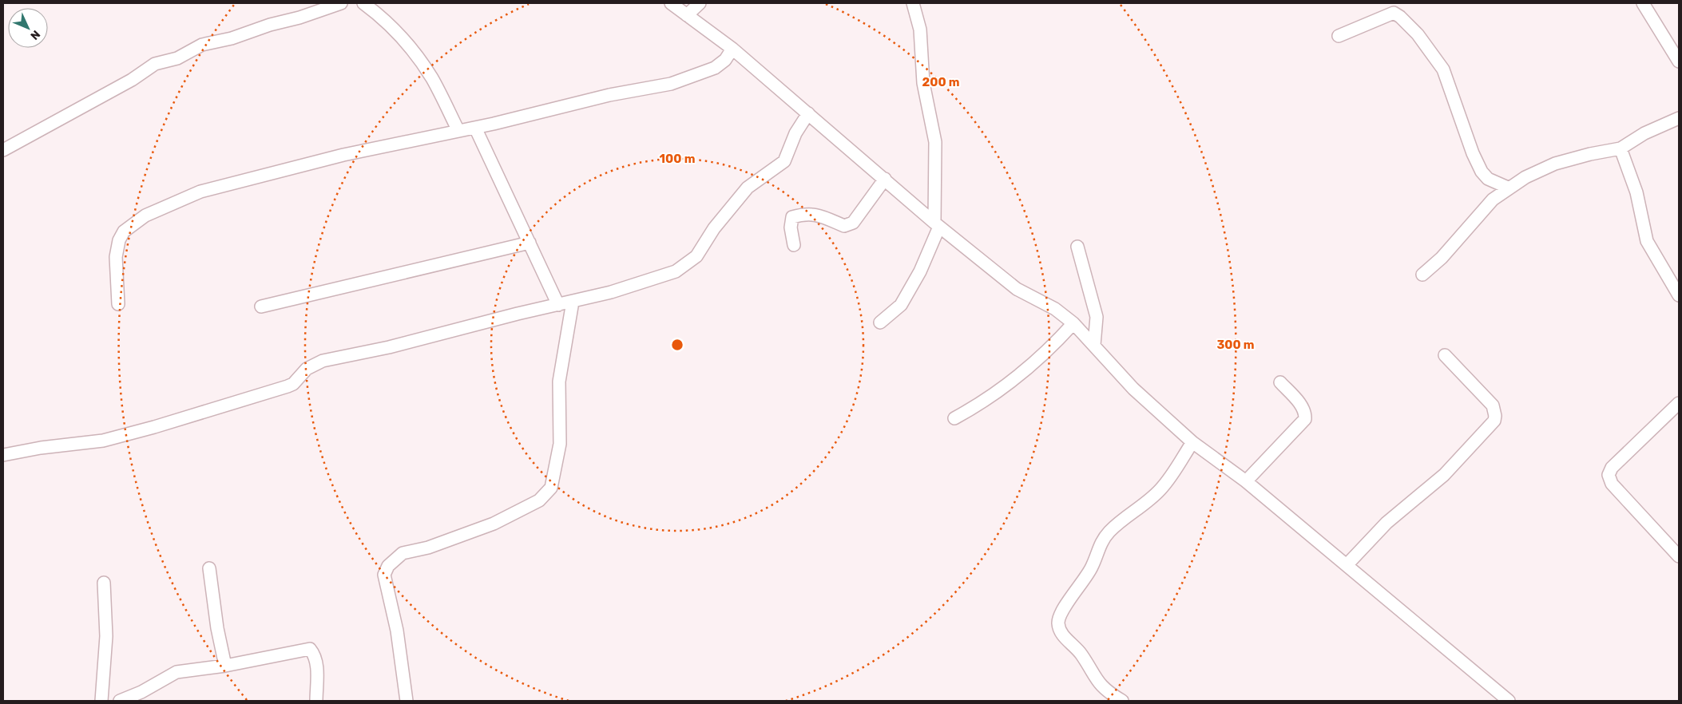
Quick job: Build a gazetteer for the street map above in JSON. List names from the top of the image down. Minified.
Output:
{"north":"bottom right","rings":["200 m","100 m","300 m"]}
